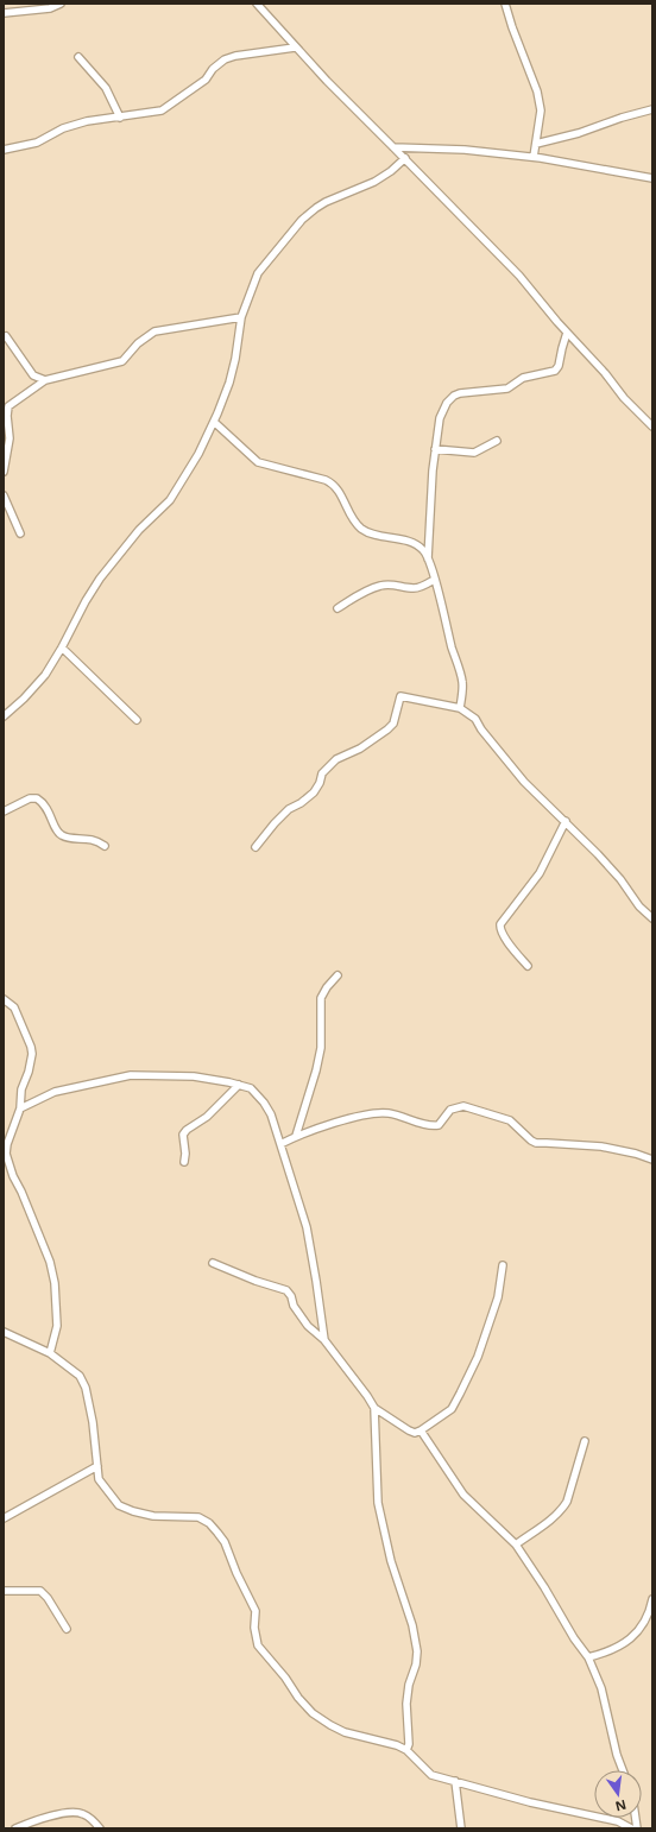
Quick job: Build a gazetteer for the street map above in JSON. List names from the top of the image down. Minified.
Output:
{"north":"bottom"}
